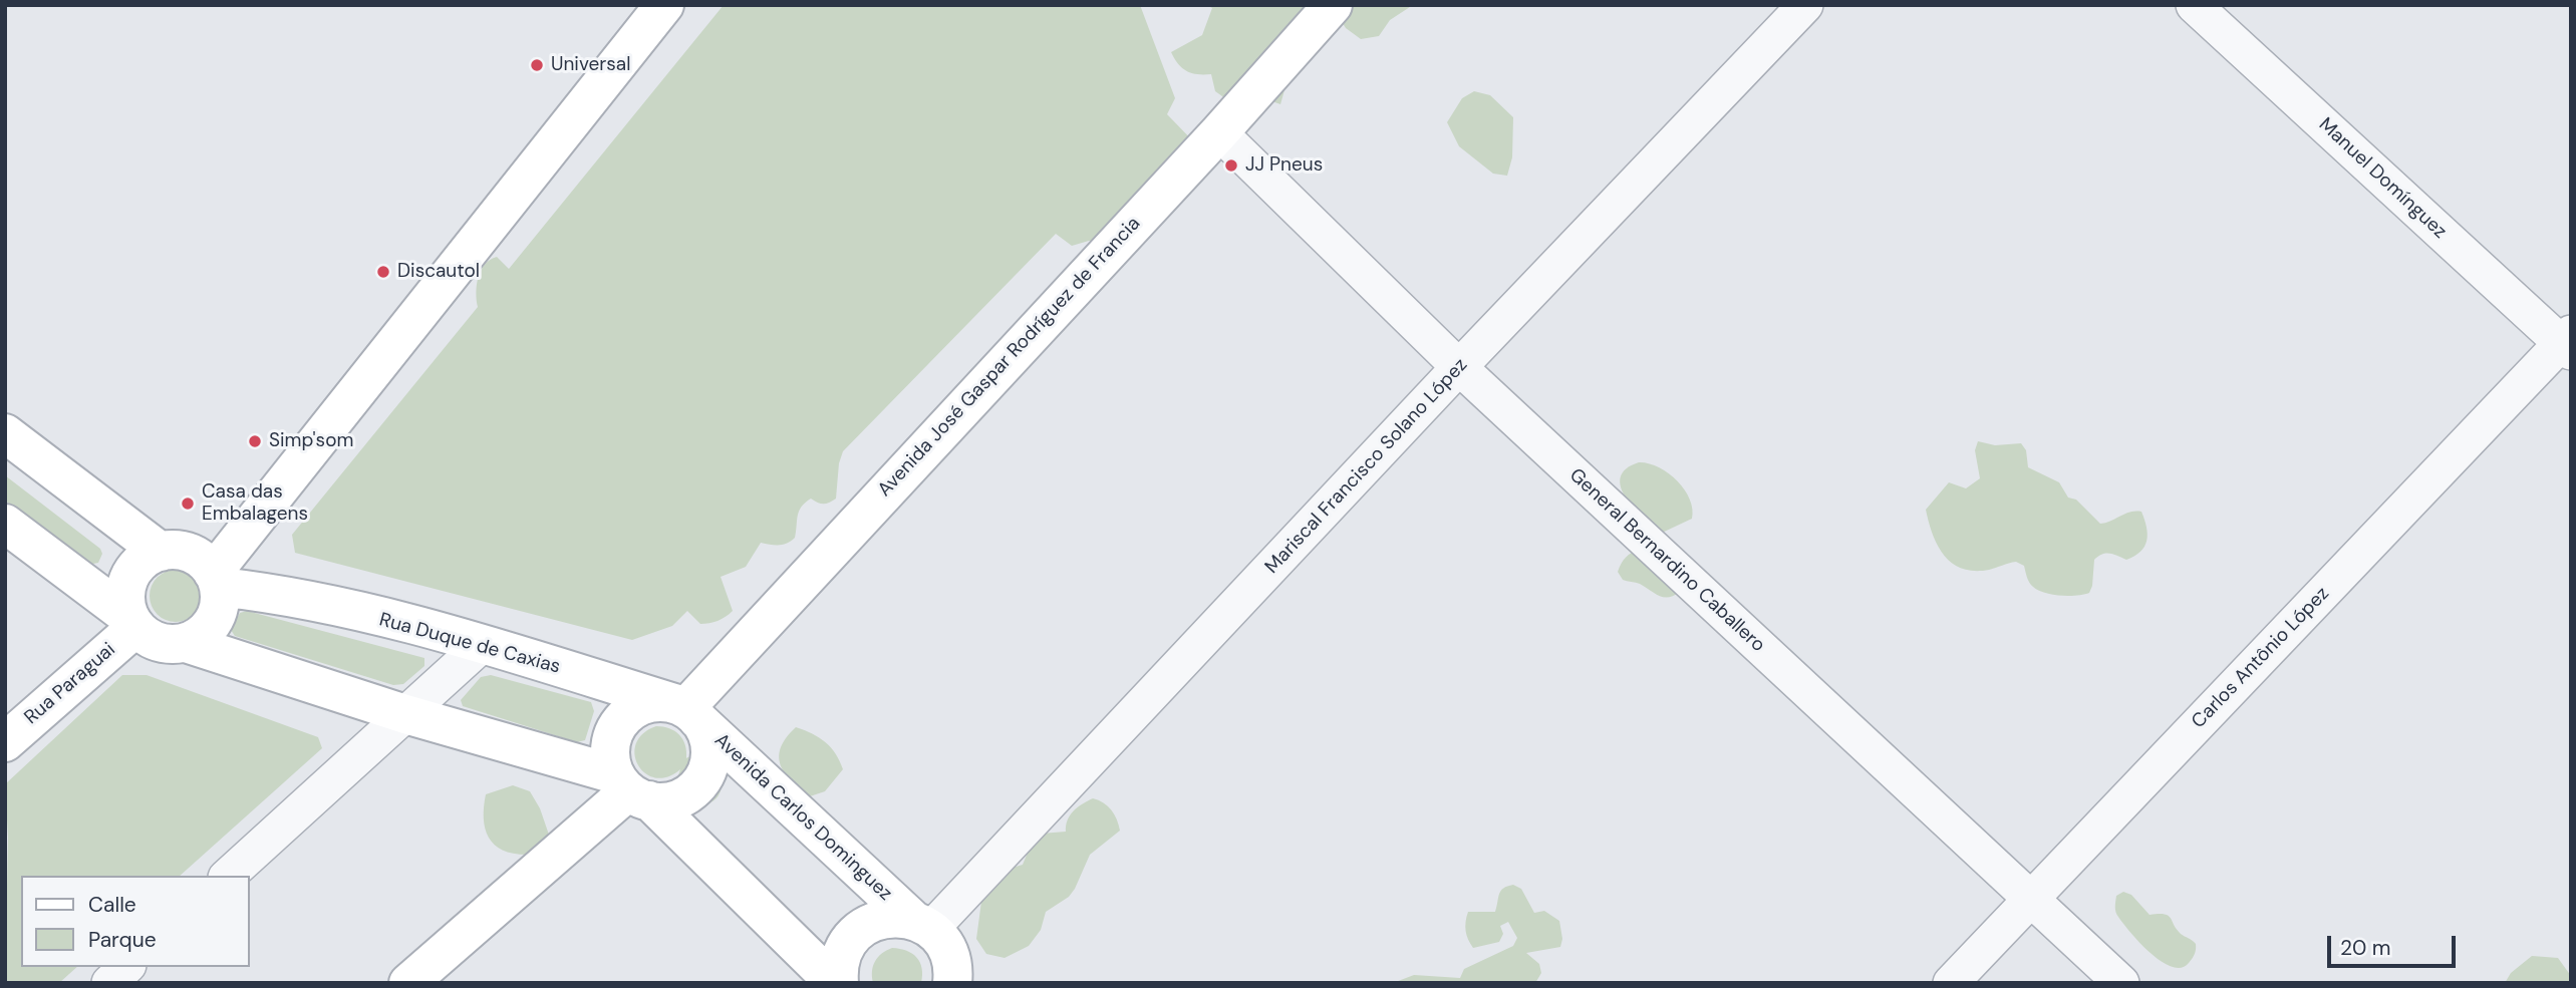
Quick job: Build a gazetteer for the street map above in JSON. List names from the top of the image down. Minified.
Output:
{"streets":{"main road":["Avenida José Gaspar Rodríguez de Francia","Rua Duque de Caxias","Rua Paraguai","Avenida Carlos Dominguez"],"street":["Manuel Domínguez","Mariscal Francisco Solano López","General Bernardino Caballero","Carlos Antônio López"]},"crossings":[["Manuel Domínguez","Carlos Antônio López"],["Avenida José Gaspar Rodríguez de Francia","General Bernardino Caballero"],["Avenida José Gaspar Rodríguez de Francia","Rua Duque de Caxias"],["Avenida José Gaspar Rodríguez de Francia","Avenida Carlos Dominguez"],["Mariscal Francisco Solano López","General Bernardino Caballero"],["Mariscal Francisco Solano López","Avenida Carlos Dominguez"],["General Bernardino Caballero","Carlos Antônio López"],["Rua Duque de Caxias","Rua Paraguai"],["Rua Duque de Caxias","Avenida Carlos Dominguez"]],"places":["Universal","JJ Pneus","Discautol","Simp'som","Casa das Embalagens"],"legend":["Calle","Parque"],"scale_bar":"20 m"}
